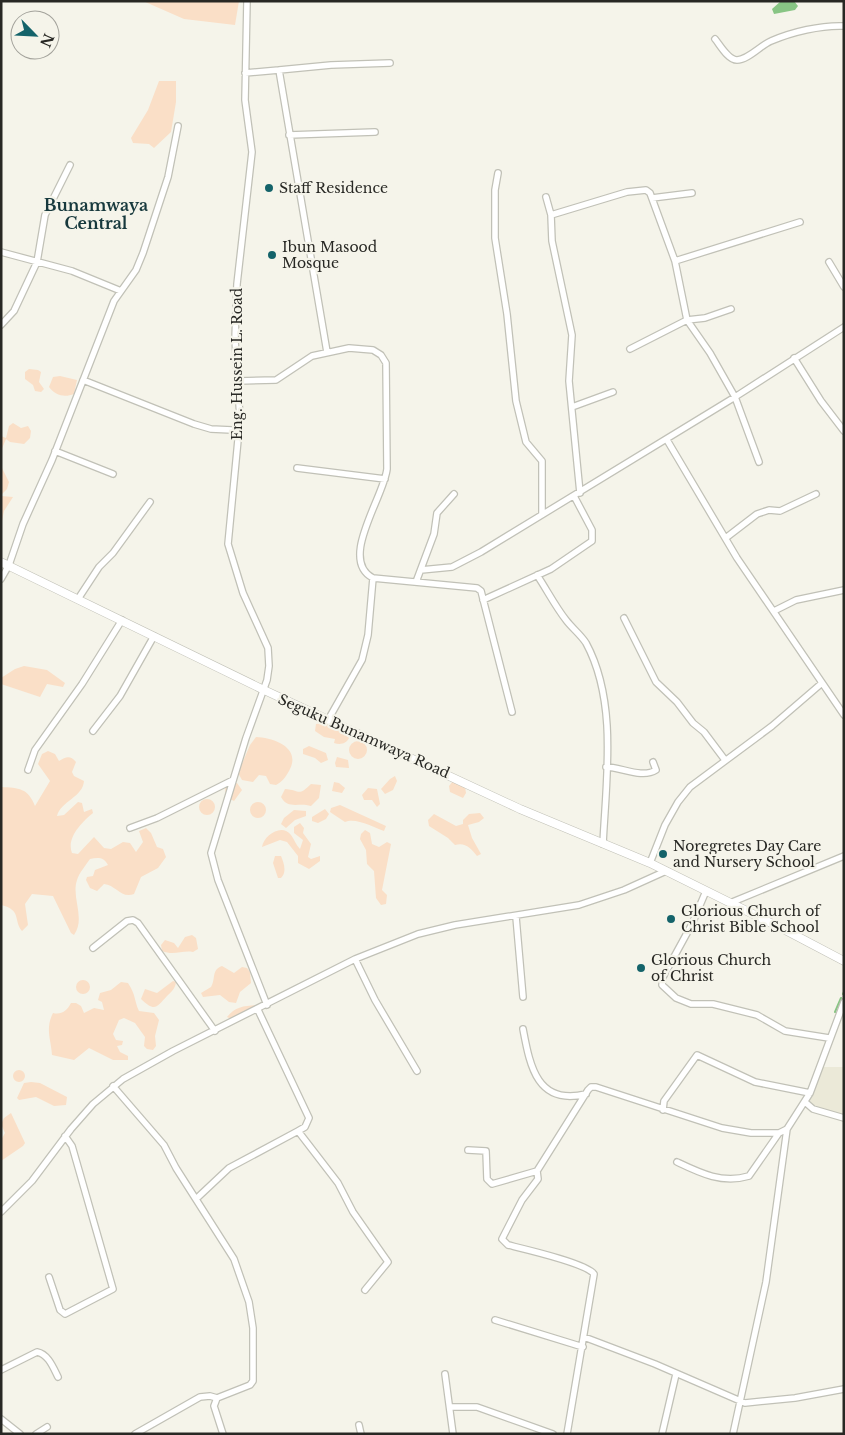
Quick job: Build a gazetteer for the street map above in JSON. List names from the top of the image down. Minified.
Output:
{"streets":{"main road":["Seguku Bunamwaya Road"],"street":["Eng. Hussein L. Road"]},"crossings":[["Eng. Hussein L. Road","Seguku Bunamwaya Road"]],"districts":["Bunamwaya Central"],"places":["Staff Residence","Ibun Masood Mosque","Noregretes Day Care and Nursery School","Glorious Church of Christ Bible School","Glorious Church of Christ"],"north":"bottom right"}
